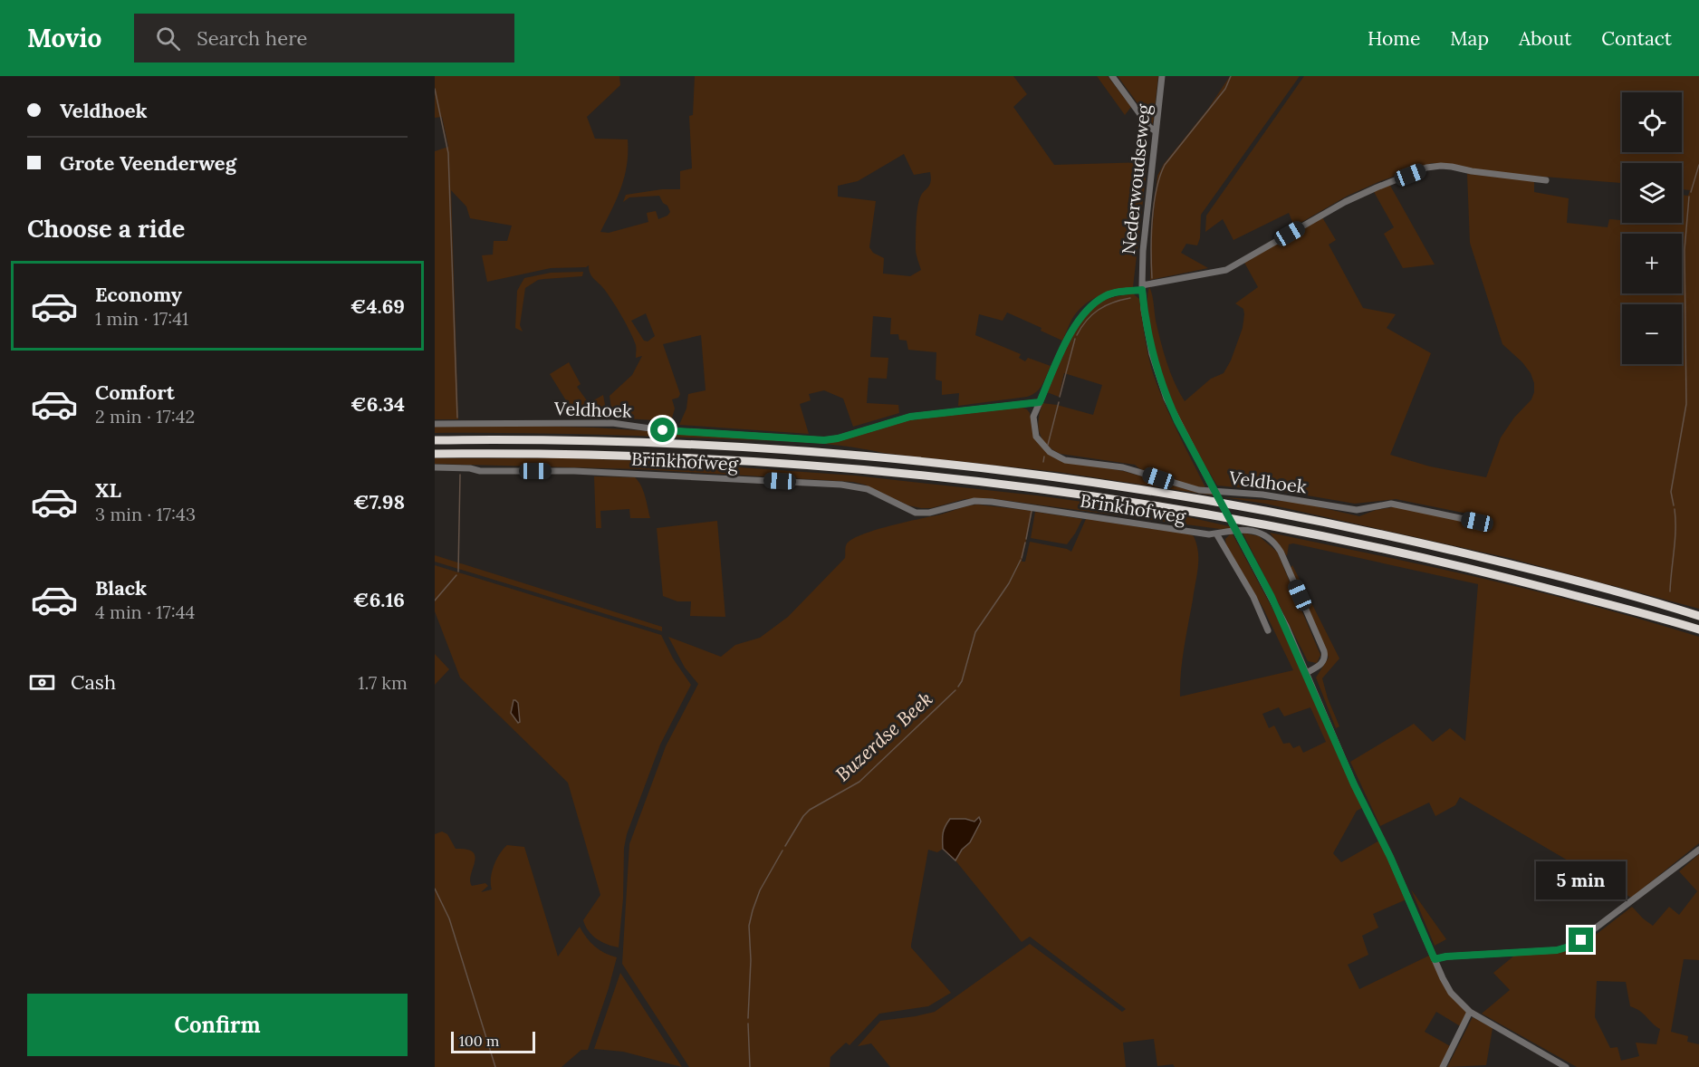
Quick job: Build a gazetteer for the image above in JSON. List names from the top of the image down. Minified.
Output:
{"streets":{"street":["Nederwoudseweg","Veldhoek","Brinkhofweg"]},"crossings":[["Nederwoudseweg","Veldhoek"],["Nederwoudseweg","Brinkhofweg"]],"water":["Buzerdse Beek"],"scale_bar":"100 m","page":{"header":"Movio","search":"Search here","nav":["Home","Map","About","Contact"],"banner":["Veldhoek","Grote Veenderweg"],"map_buttons":["+","−"],"heading":"Choose a ride","list":[{"name":"Economy","note":"1 min · 17:41","value":"€4.69"},{"name":"Comfort","note":"2 min · 17:42","value":"€6.34"},{"name":"XL","note":"3 min · 17:43","value":"€7.98"},{"name":"Black","note":"4 min · 17:44","value":"€6.16"}],"pay":["Cash","1.7 km"],"bubble":"5 min","buttons":"Confirm","scale":"100 m"}}
